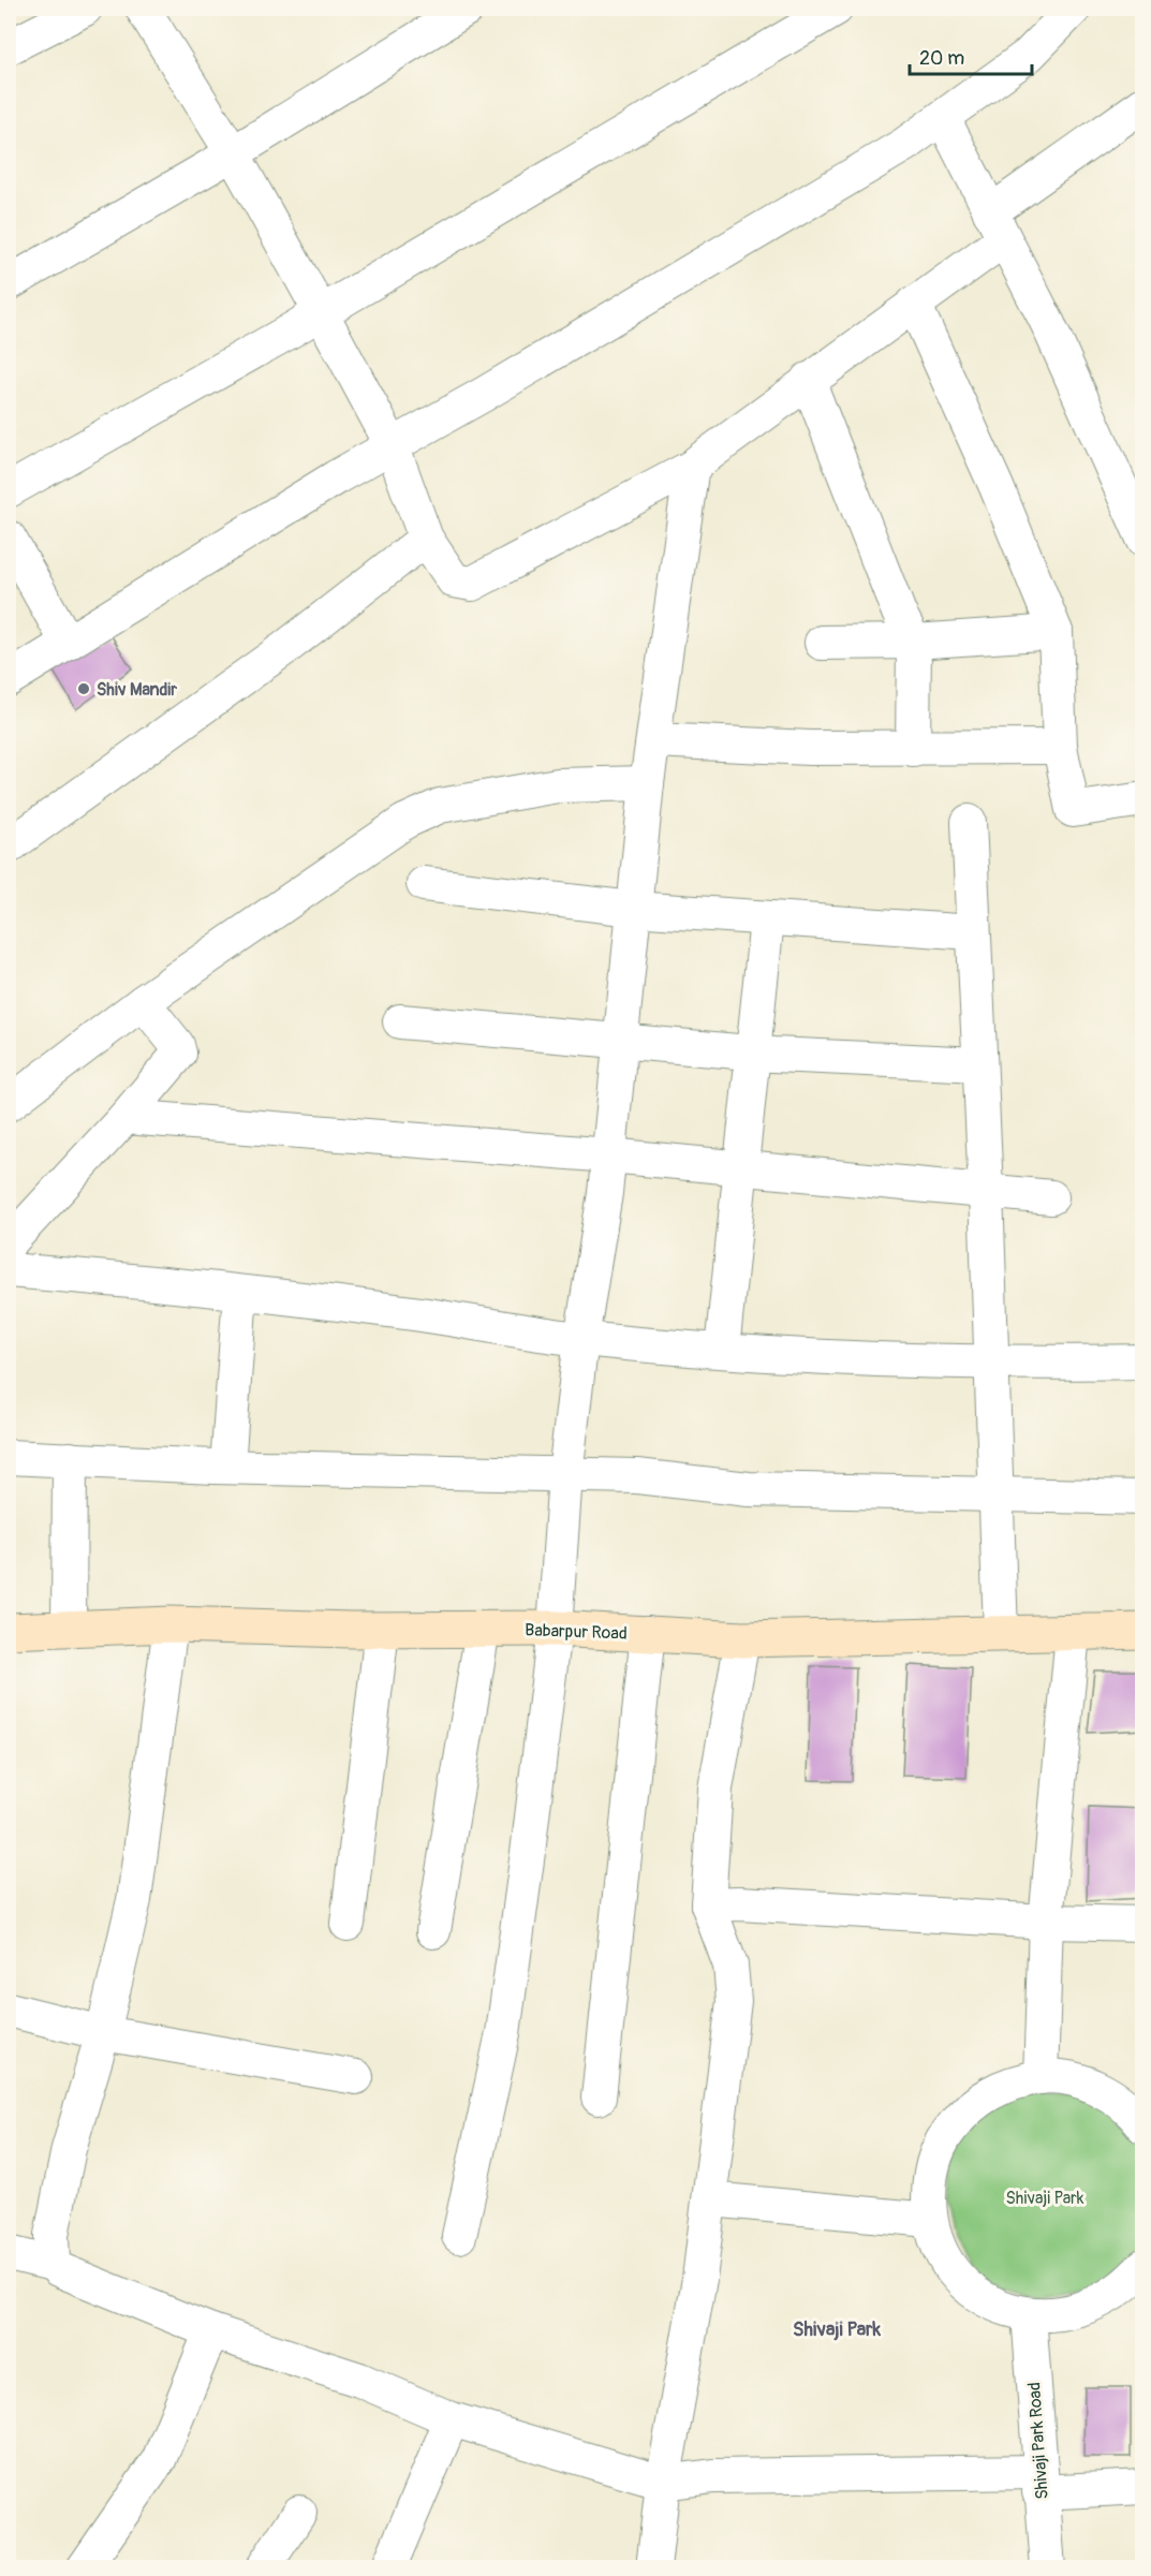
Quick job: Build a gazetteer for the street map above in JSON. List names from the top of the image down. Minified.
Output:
{"streets":{"street":["Babarpur Road","Shivaji Park Road"]},"districts":["Shivaji Park"],"parks":["Shivaji Park"],"places":["Shiv Mandir"],"scale_bar":"20 m"}
